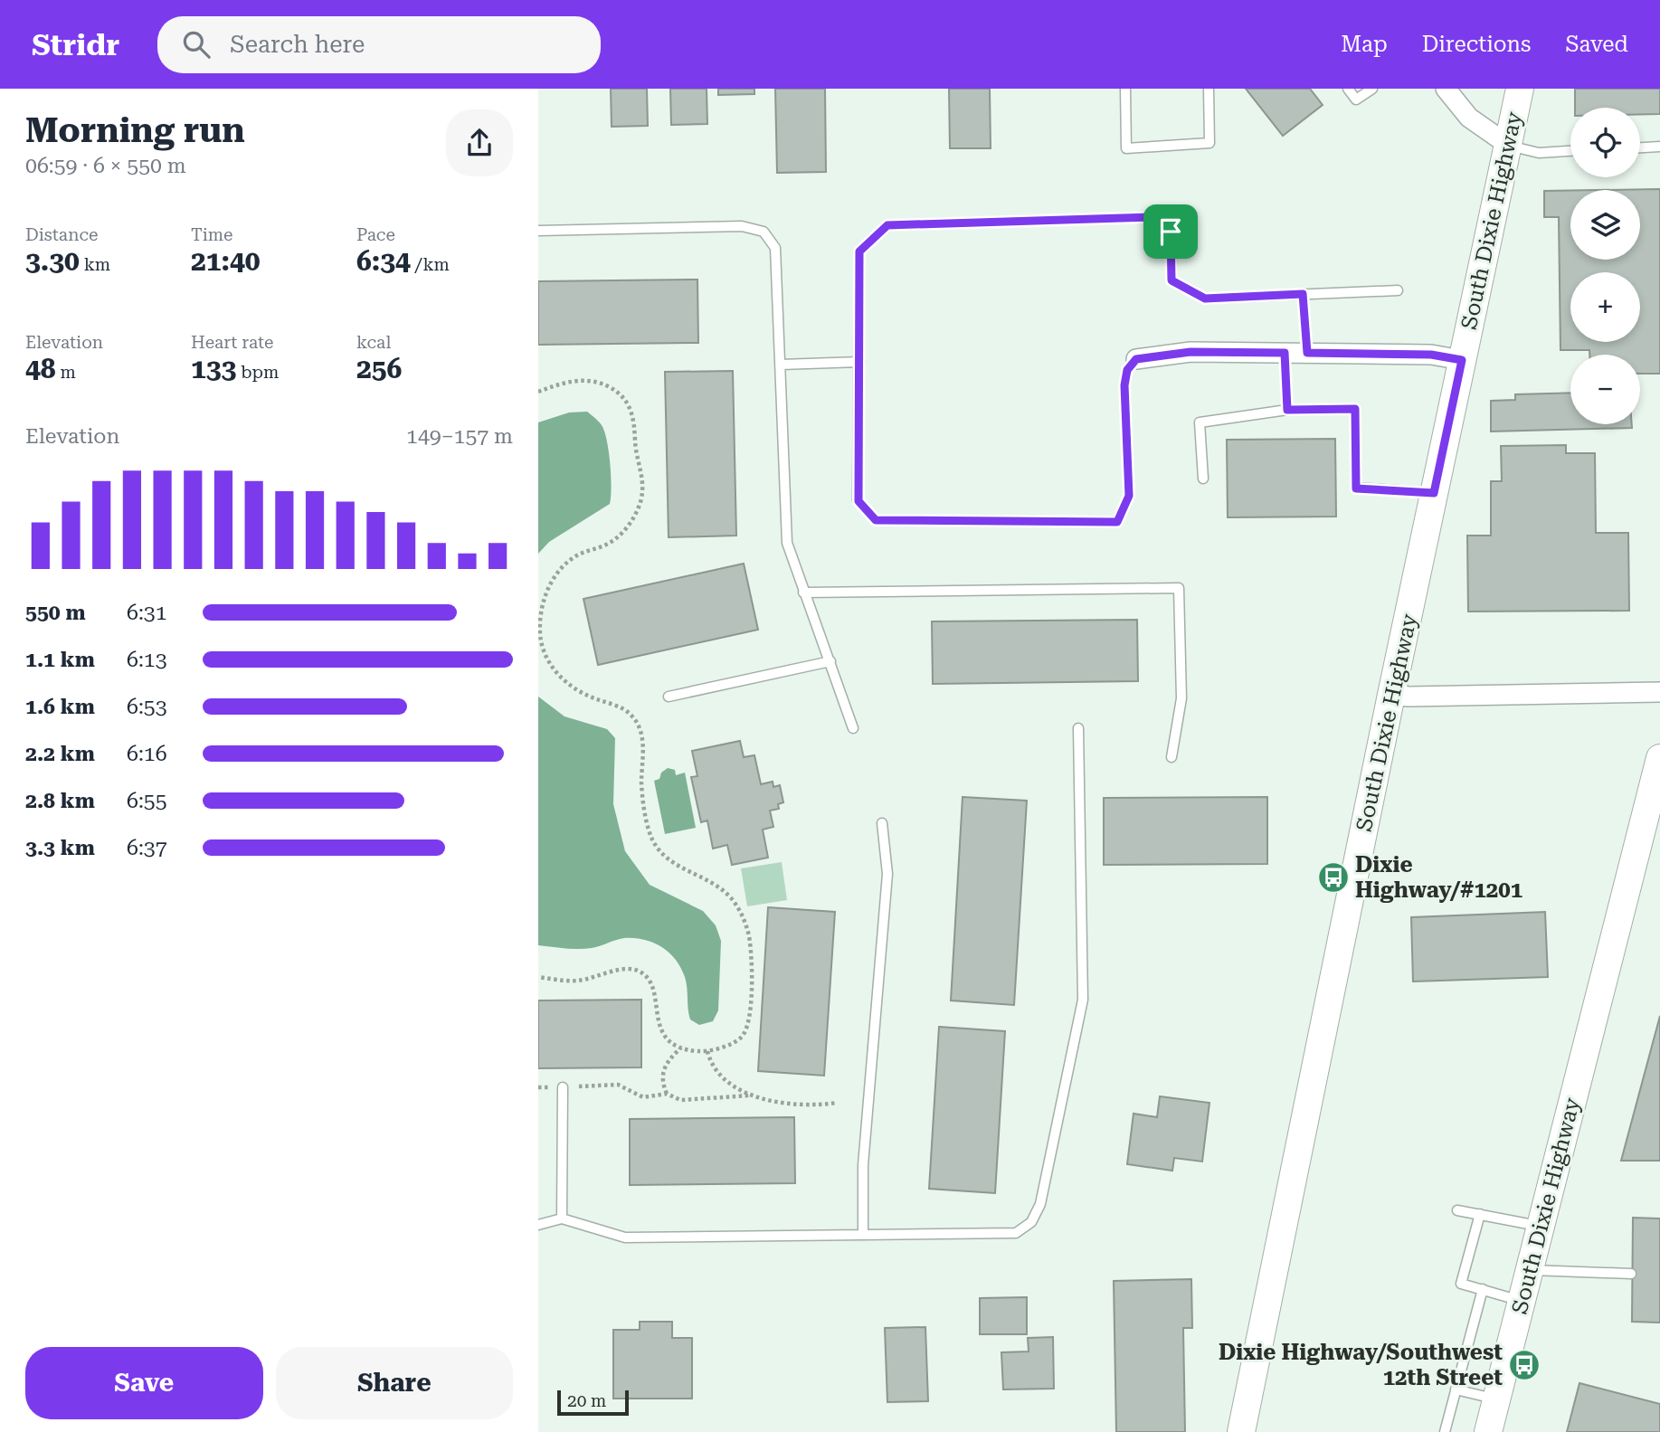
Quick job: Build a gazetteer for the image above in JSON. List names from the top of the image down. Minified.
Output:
{"streets":{"main road":["South Dixie Highway"]},"places":{"bus stop":["Dixie Highway/#1201","Dixie Highway/Southwest 12th Street"]},"scale_bar":"20 m","page":{"header":"Stridr","search":"Search here","nav":["Map","Directions","Saved"],"heading":["Morning run","06:59 · 6 × 550 m"],"map_buttons":["+","−"],"stats":[["Distance","3.30 km"],["Time","21:40"],["Pace","6:34 /km"],["Elevation","48 m"],["Heart rate","133 bpm"],["kcal","256"]],"chart":["Elevation","149–157 m"],"list":[{"name":"550 m","note":"6:31"},{"name":"1.1 km","note":"6:13"},{"name":"1.6 km","note":"6:53"},{"name":"2.2 km","note":"6:16"},{"name":"2.8 km","note":"6:55"},{"name":"3.3 km","note":"6:37"}],"buttons":["Save","Share"],"scale":"20 m"}}
